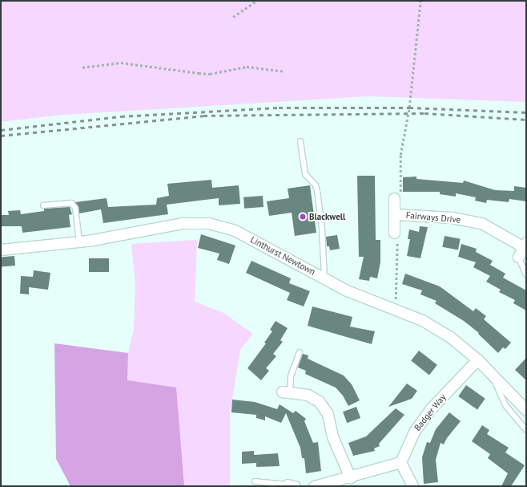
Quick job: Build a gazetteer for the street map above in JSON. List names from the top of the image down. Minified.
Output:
{"streets":{"street":["Fairways Drive","Linthurst Newtown","Badger Way"]},"crossings":[["Linthurst Newtown","Badger Way"]],"places":["Blackwell"]}
